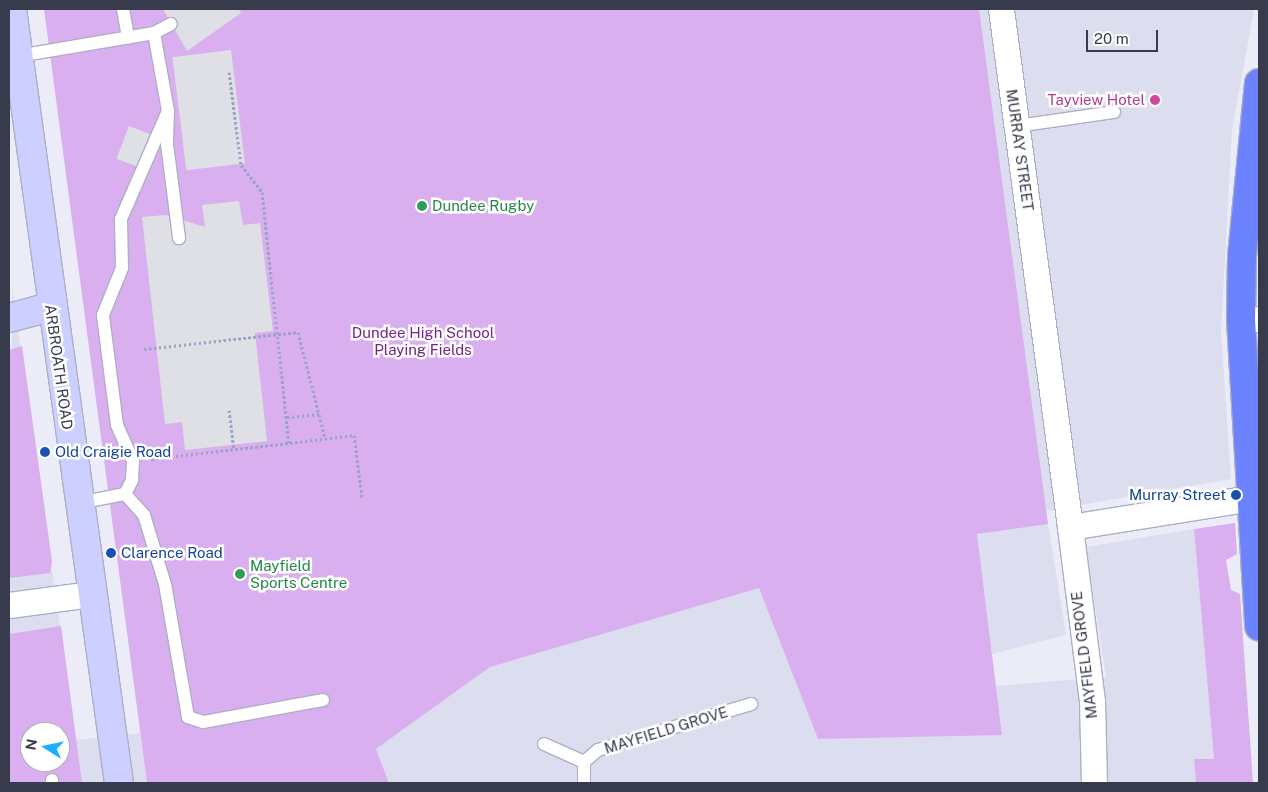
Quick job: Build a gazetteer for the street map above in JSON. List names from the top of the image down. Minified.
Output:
{"streets":{"main road":["ARBROATH ROAD"],"street":["MURRAY STREET","MAYFIELD GROVE"]},"crossings":[["MURRAY STREET","MAYFIELD GROVE"]],"parks":["Dundee High School Playing Fields"],"places":["Tayview Hotel","Dundee Rugby","Old Craigie Road","Murray Street","Clarence Road","Mayfield Sports Centre"],"scale_bar":"20 m","north":"left"}
